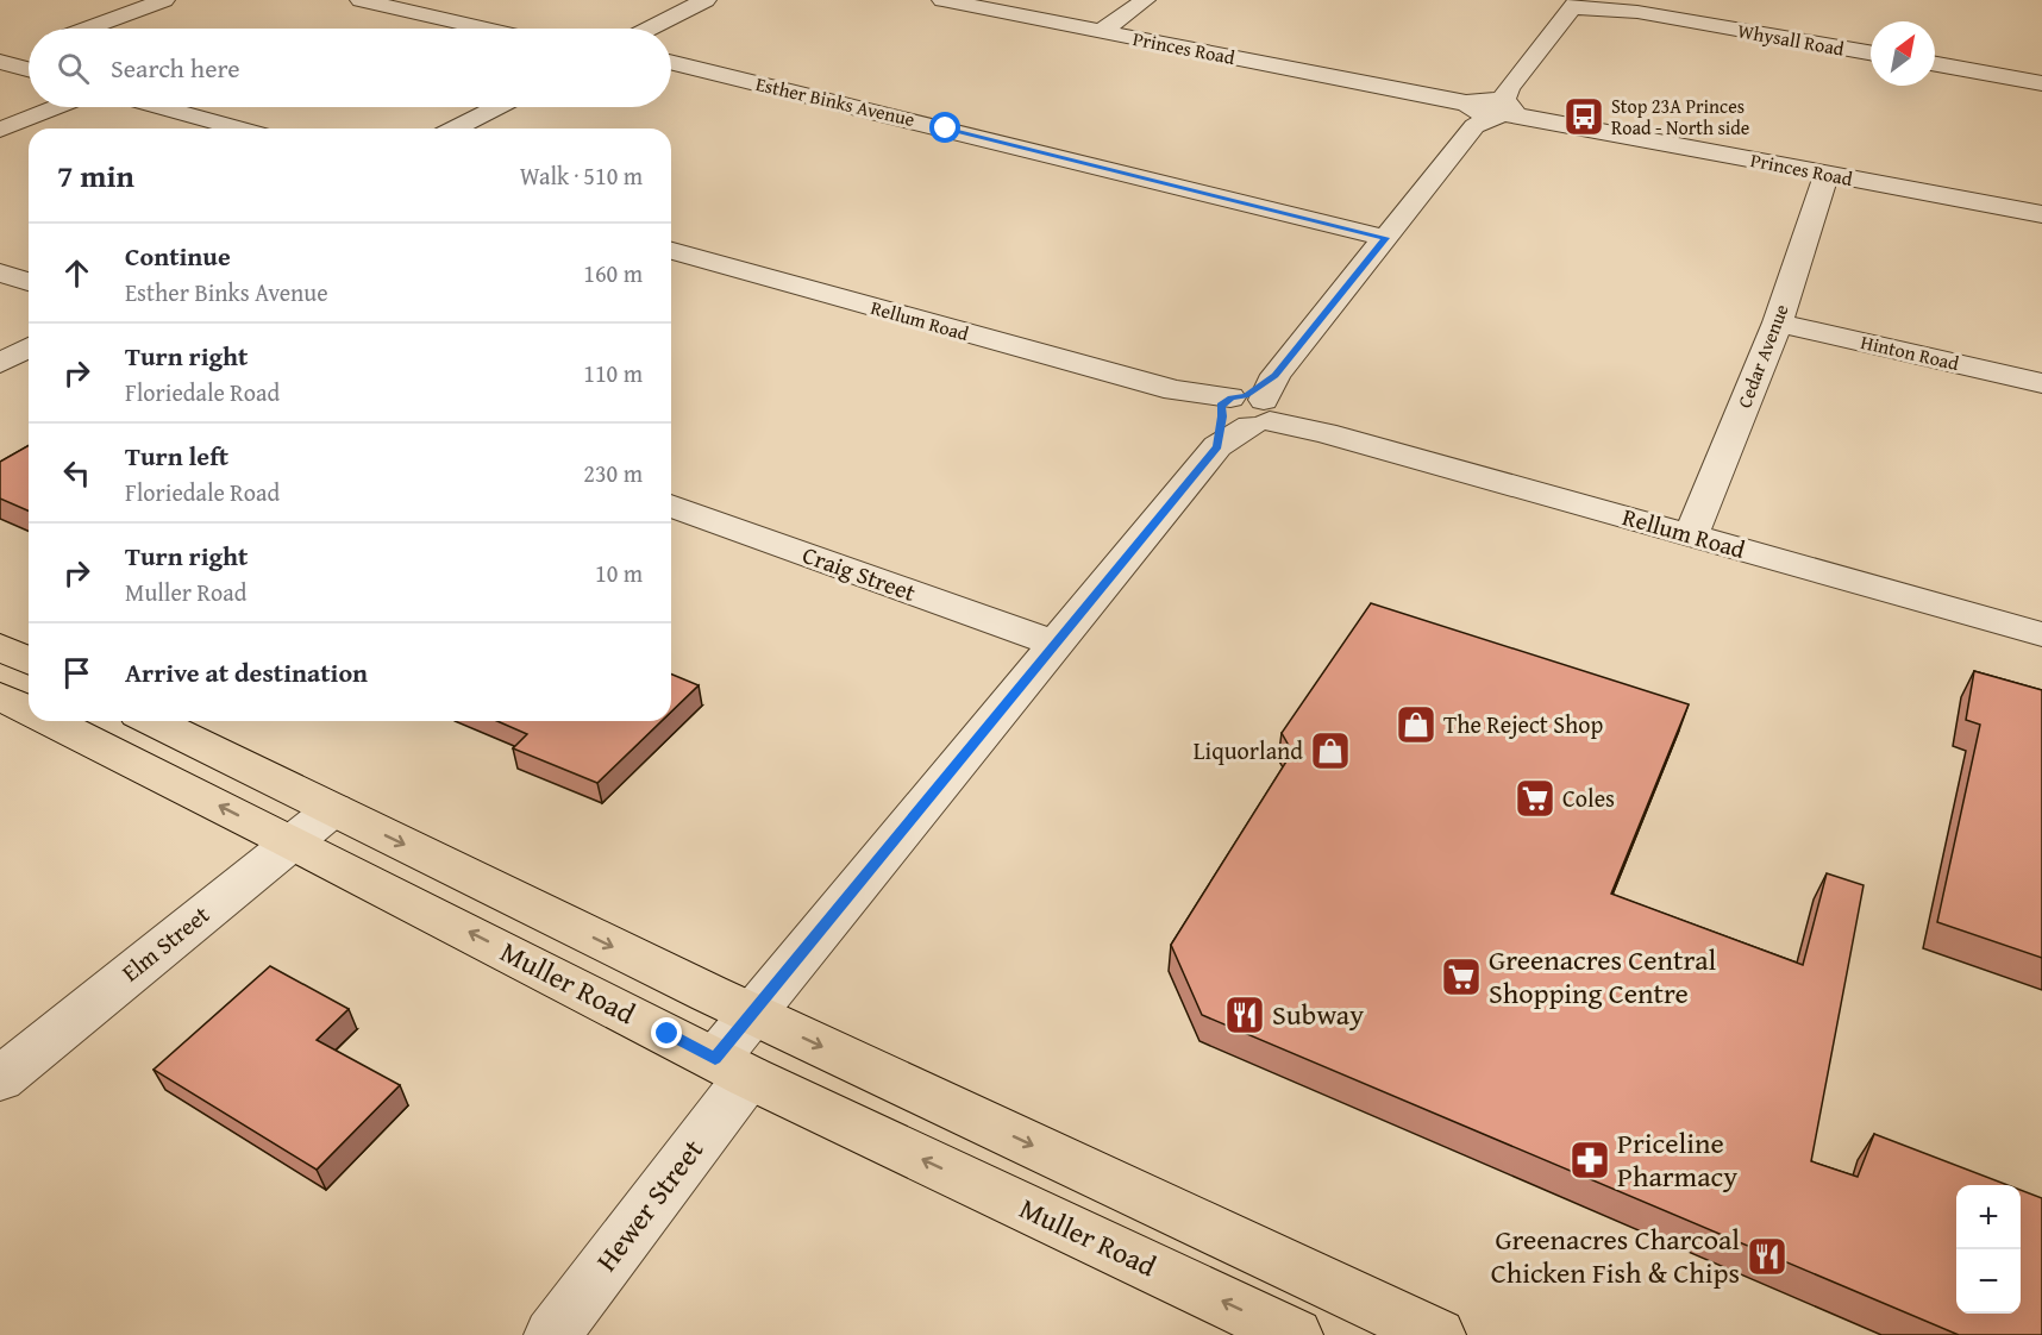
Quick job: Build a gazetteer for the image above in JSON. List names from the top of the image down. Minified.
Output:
{"streets":{"main road":["Muller Road"],"street":["Whysall Road","Princes Road","Esther Binks Avenue","Rellum Road","Hinton Road","Cedar Avenue","Craig Street","Elm Street","Hewer Street"]},"crossings":[["Whysall Road","Hewer Street"],["Princes Road","Cedar Avenue"],["Princes Road","Hewer Street"],["Esther Binks Avenue","Hewer Street"],["Rellum Road","Cedar Avenue"],["Rellum Road","Hewer Street"],["Hinton Road","Cedar Avenue"],["Craig Street","Hewer Street"],["Elm Street","Muller Road"],["Muller Road","Hewer Street"]],"places":{"bus stop":["Stop 23A Princes Road - North side"],"shop":["The Reject Shop","Liquorland"],"supermarket":["Coles","Greenacres Central Shopping Centre"],"restaurant":["Subway","Greenacres Charcoal Chicken Fish & Chips"],"pharmacy":["Priceline Pharmacy"]},"north":"top right","page":{"search":"Search here","heading":["7 min","Walk · 510 m"],"list":[["Continue","Esther Binks Avenue","160 m"],["Turn right","Floriedale Road","110 m"],["Turn left","Floriedale Road","230 m"],["Turn right","Muller Road","10 m"],"Arrive at destination"],"map_buttons":["+","−"]}}
